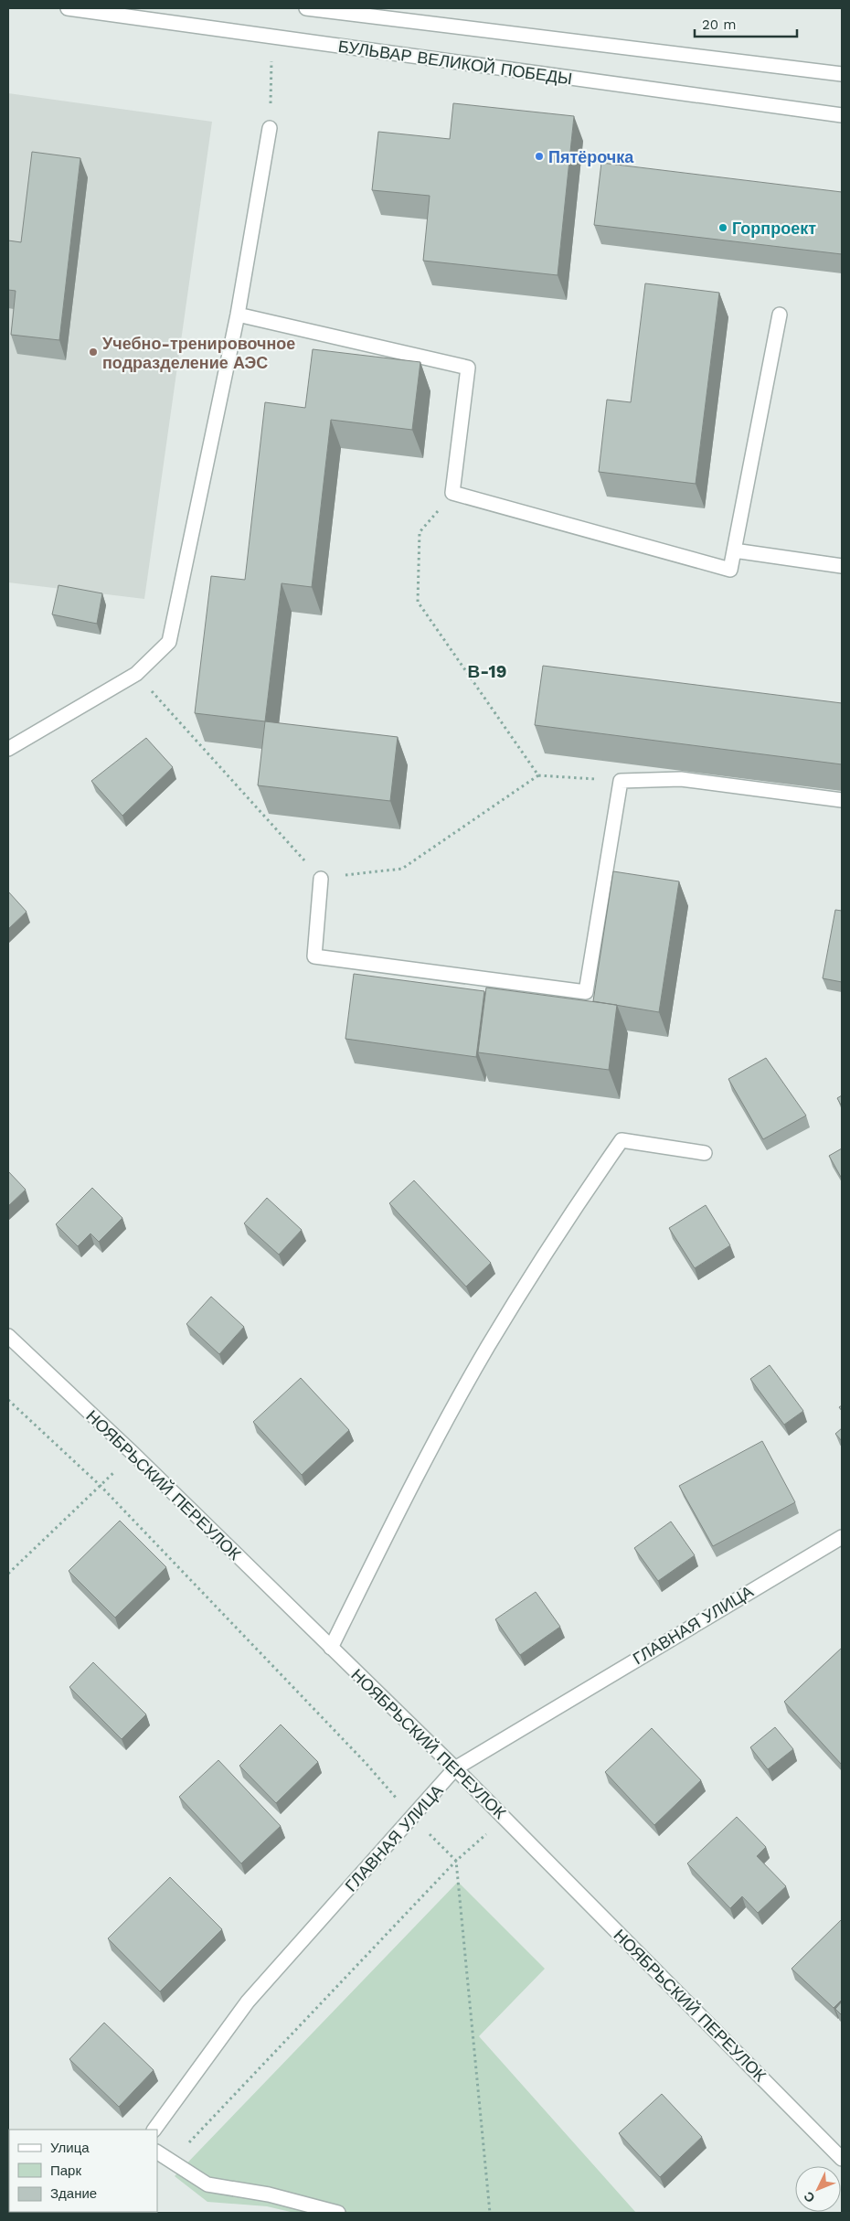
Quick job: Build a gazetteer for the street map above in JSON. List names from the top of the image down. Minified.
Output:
{"streets":{"street":["БУЛЬВАР ВЕЛИКОЙ ПОБЕДЫ","НОЯБРЬСКИЙ ПЕРЕУЛОК","ГЛАВНАЯ УЛИЦА"]},"crossings":[["НОЯБРЬСКИЙ ПЕРЕУЛОК","ГЛАВНАЯ УЛИЦА"]],"districts":["В-19"],"places":["Пятёрочка","Горпроект","Учебно-тренировочное подразделение АЭС"],"legend":["Улица","Парк","Здание"],"scale_bar":"20 m","north":"bottom left"}
